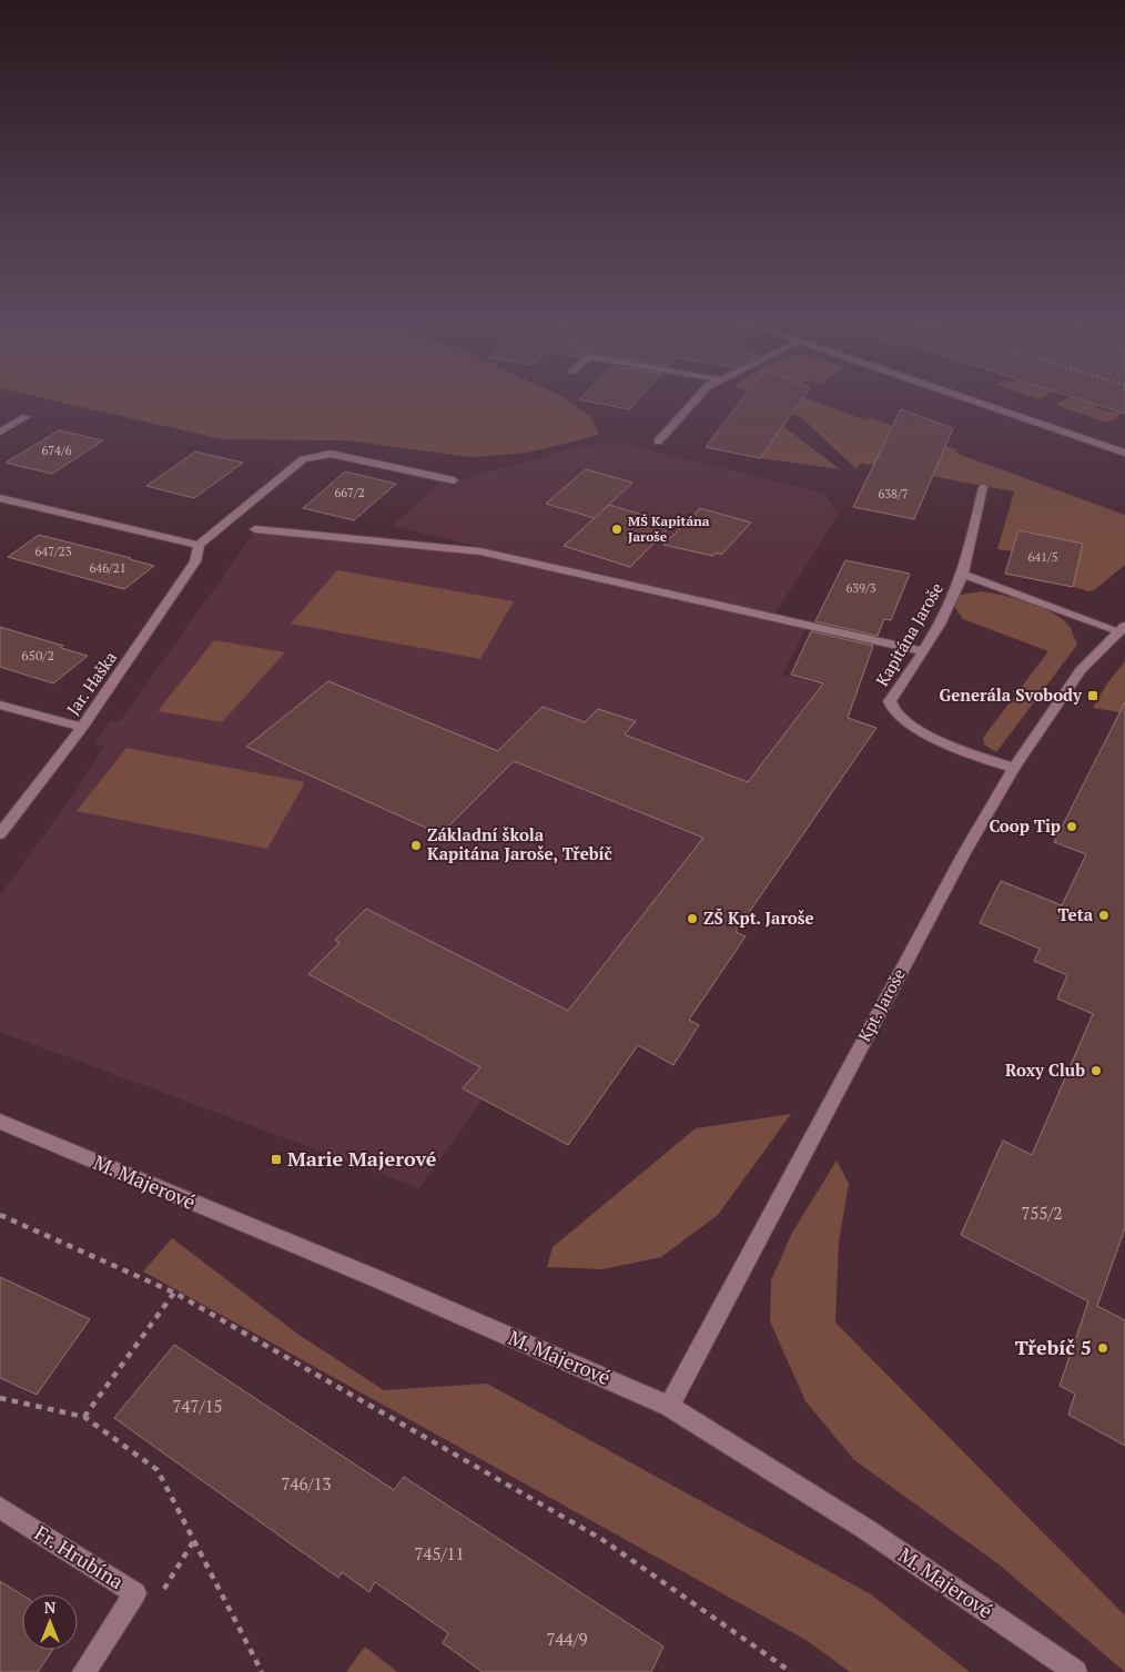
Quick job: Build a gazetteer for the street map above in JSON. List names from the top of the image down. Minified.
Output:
{"streets":{"street":["Kapitána Jaroše","Jar. Haška","Kpt. Jaroše","M. Majerové","Fr. Hrubína"]},"crossings":[["Kapitána Jaroše","Kpt. Jaroše"],["Kpt. Jaroše","M. Majerové"]],"places":{"other":["MŠ Kapitána Jaroše","Coop Tip","Základní škola Kapitána Jaroše, Třebíč","Teta","ZŠ Kpt. Jaroše","Roxy Club","Třebíč 5"],"transit":["Generála Svobody","Marie Majerové"]},"house_numbers":["674/6","667/2","638/7","647/23","641/5","646/21","639/3","650/2","755/2","747/15","746/13","745/11","744/9"],"north":"top"}
